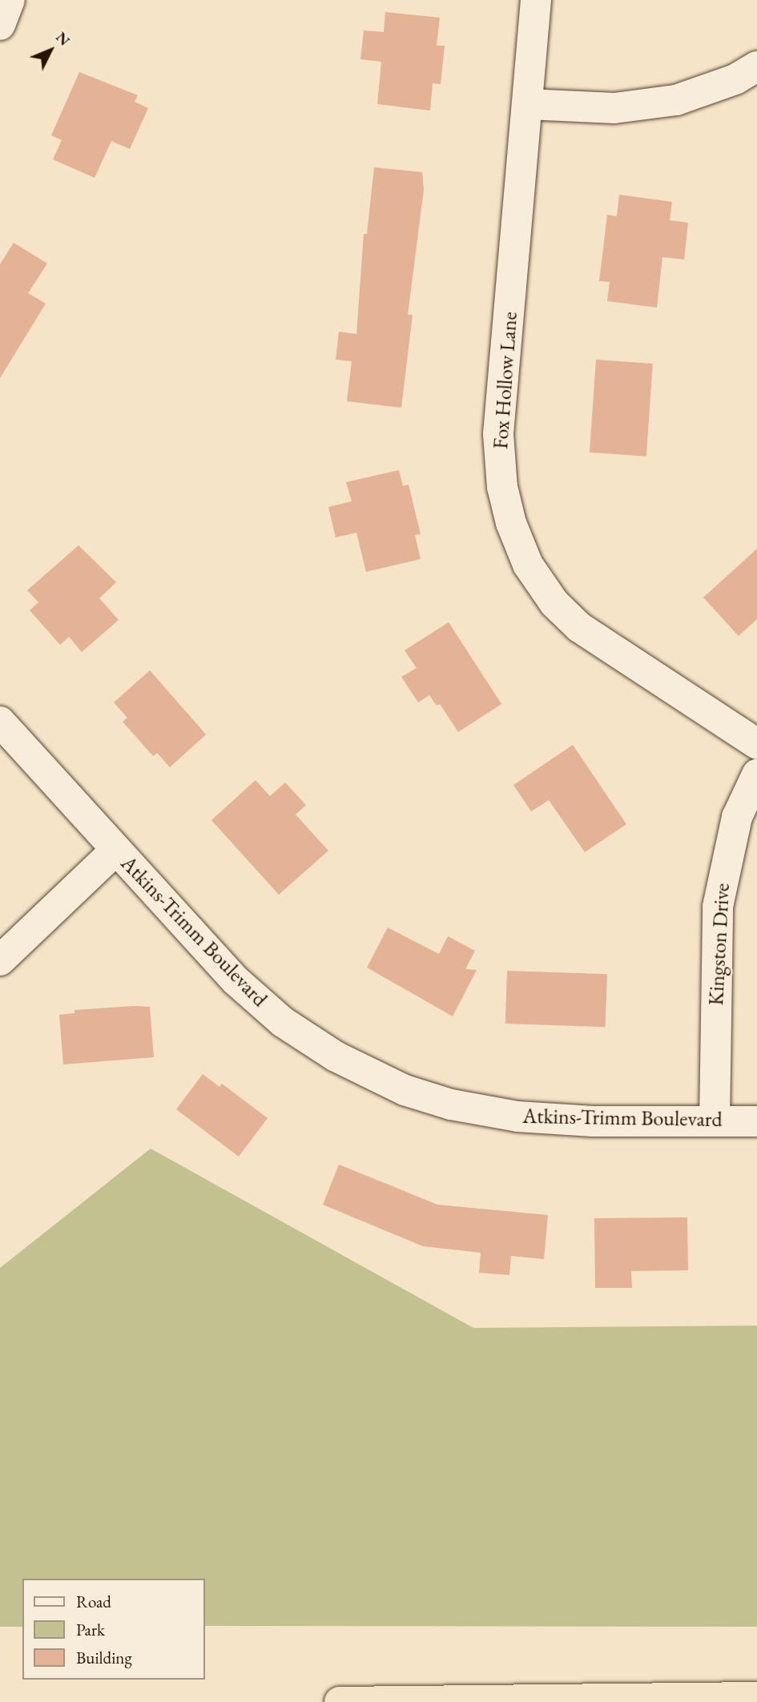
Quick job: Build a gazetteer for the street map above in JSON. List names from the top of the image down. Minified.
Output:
{"streets":{"street":["Fox Hollow Lane","Atkins-Trimm Boulevard","Kingston Drive"]},"crossings":[["Atkins-Trimm Boulevard","Kingston Drive"]],"legend":["Road","Park","Building"],"north":"top right"}
